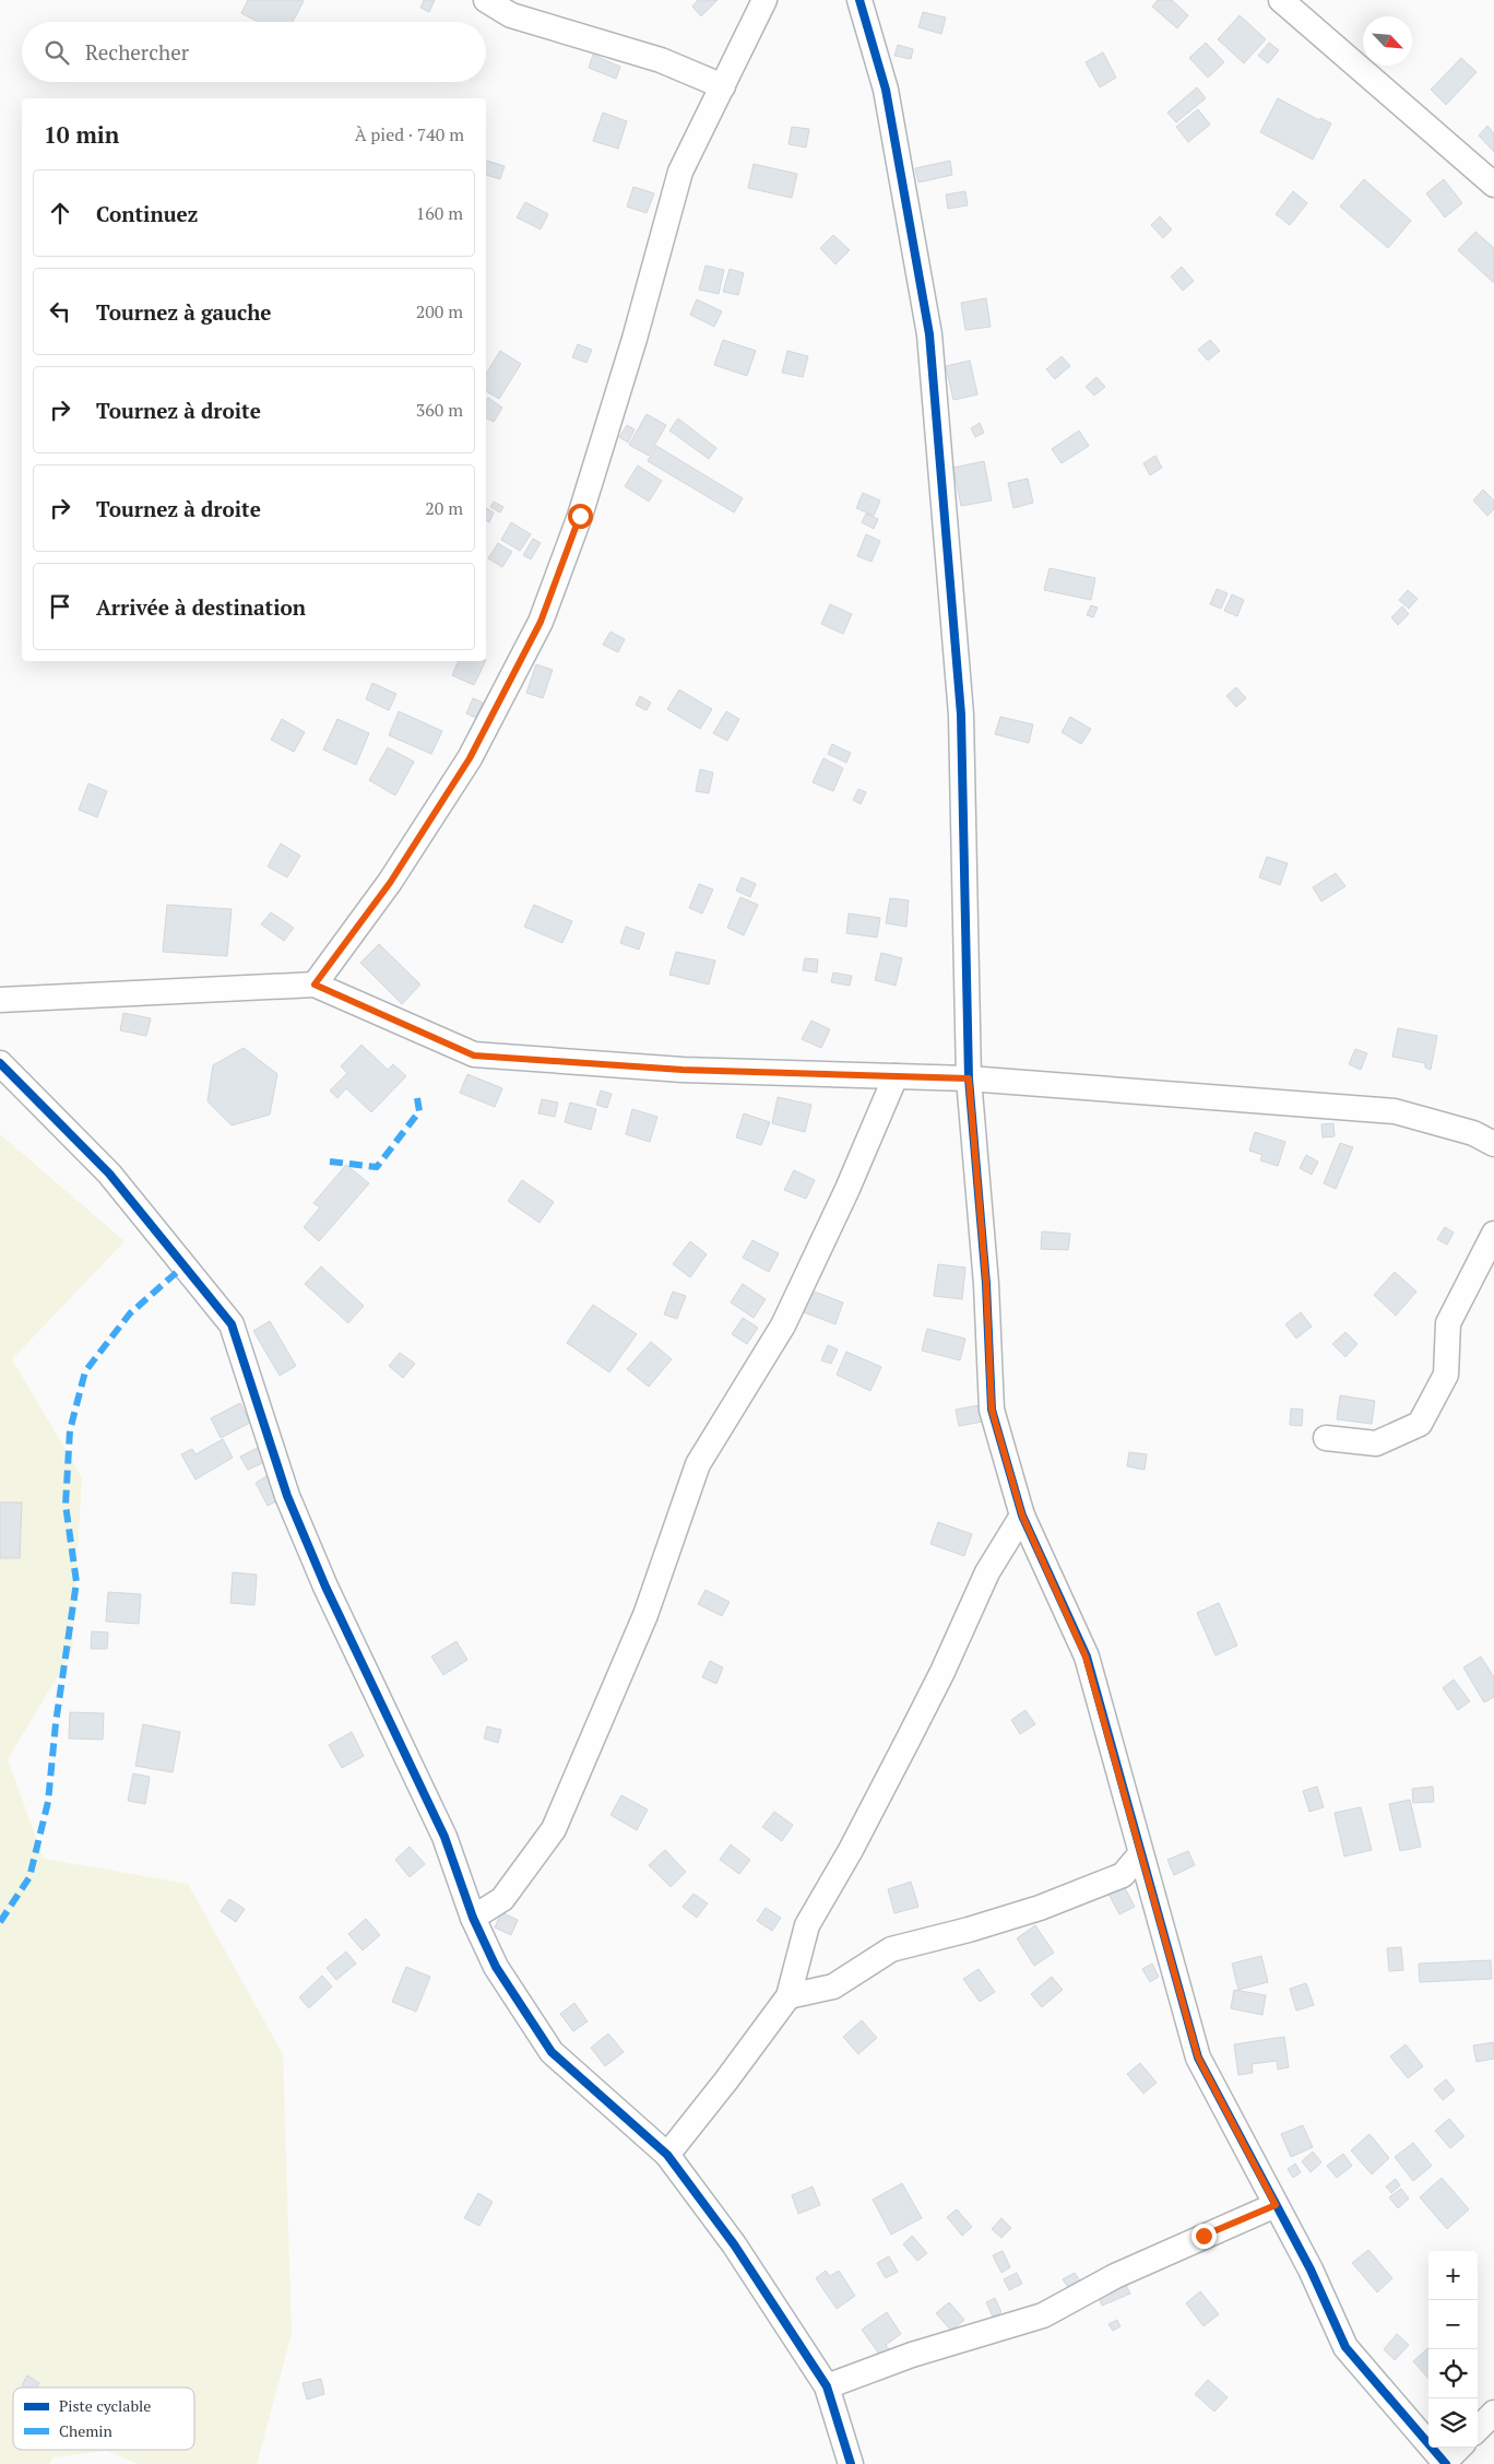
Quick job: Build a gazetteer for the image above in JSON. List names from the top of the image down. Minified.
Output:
{"legend":["Piste cyclable","Chemin"],"north":"bottom right","page":{"search":"Rechercher","heading":["10 min","À pied · 740 m"],"list":[["Continuez","160 m"],["Tournez à gauche","200 m"],["Tournez à droite","360 m"],["Tournez à droite","20 m"],"Arrivée à destination"],"map_buttons":["+","−"]}}
